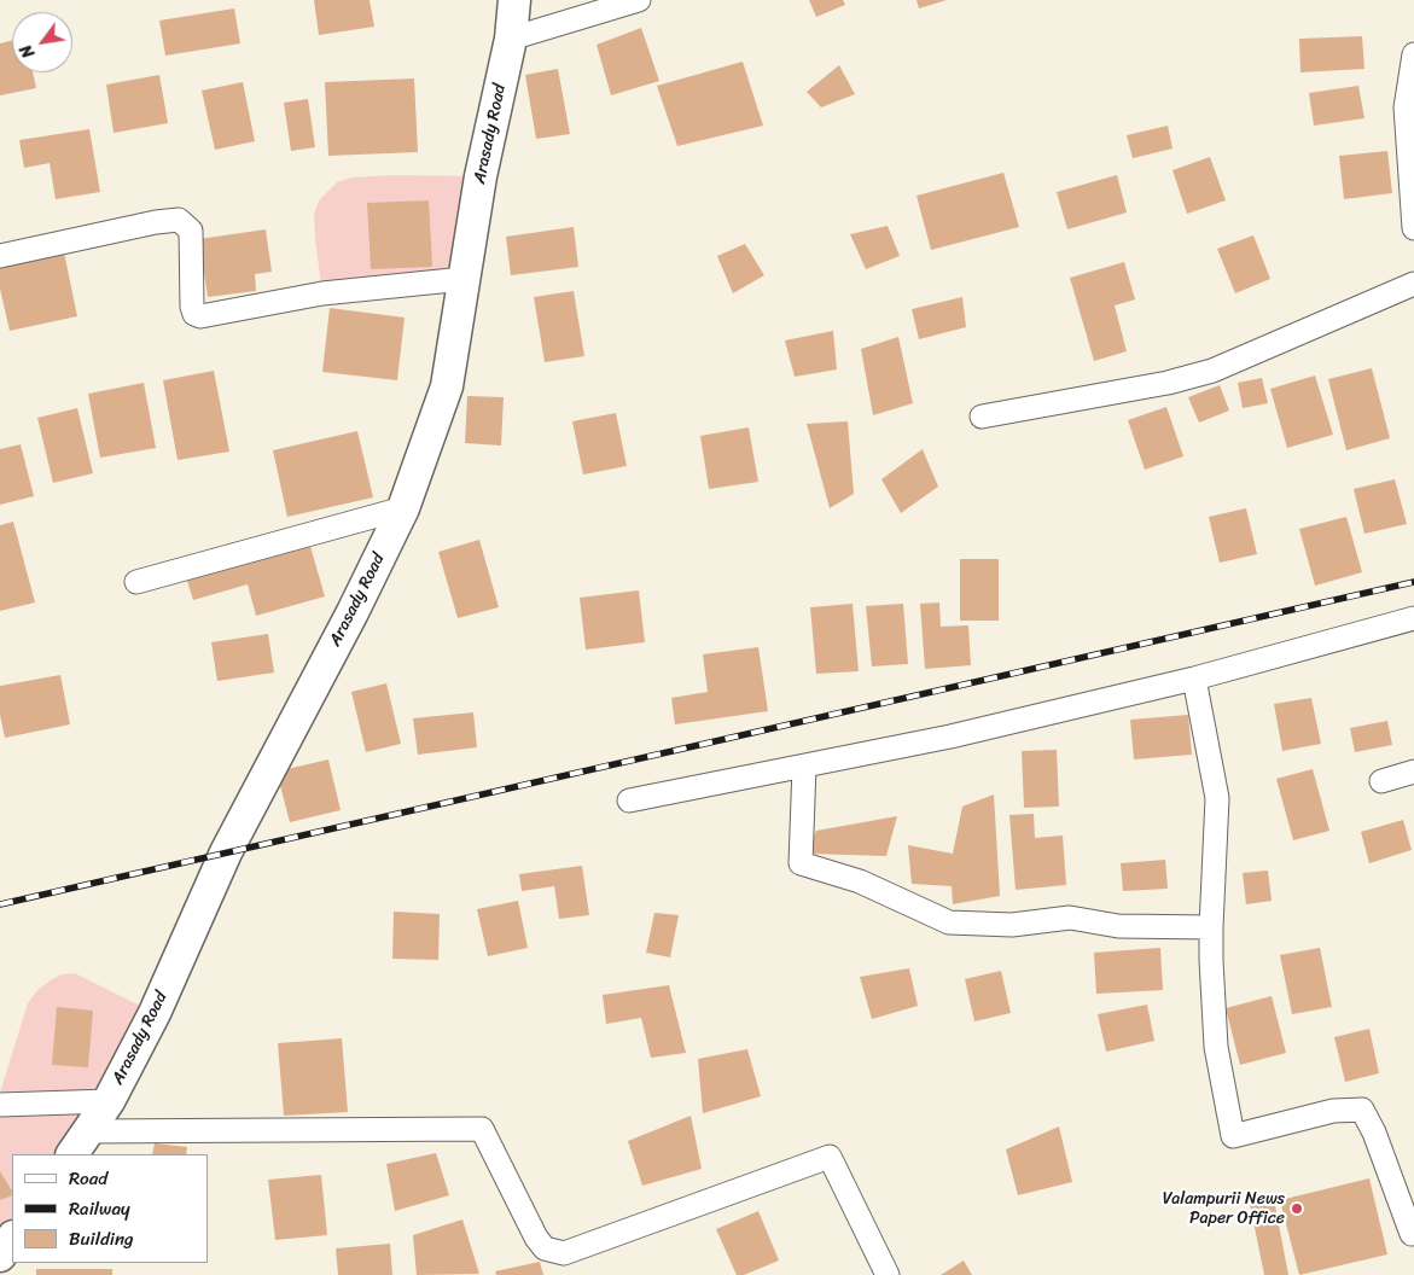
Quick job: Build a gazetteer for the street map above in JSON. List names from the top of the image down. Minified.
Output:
{"streets":{"main road":["Arasady Road"]},"places":["Valampurii News Paper Office"],"legend":["Road","Railway","Building"],"north":"bottom left"}
